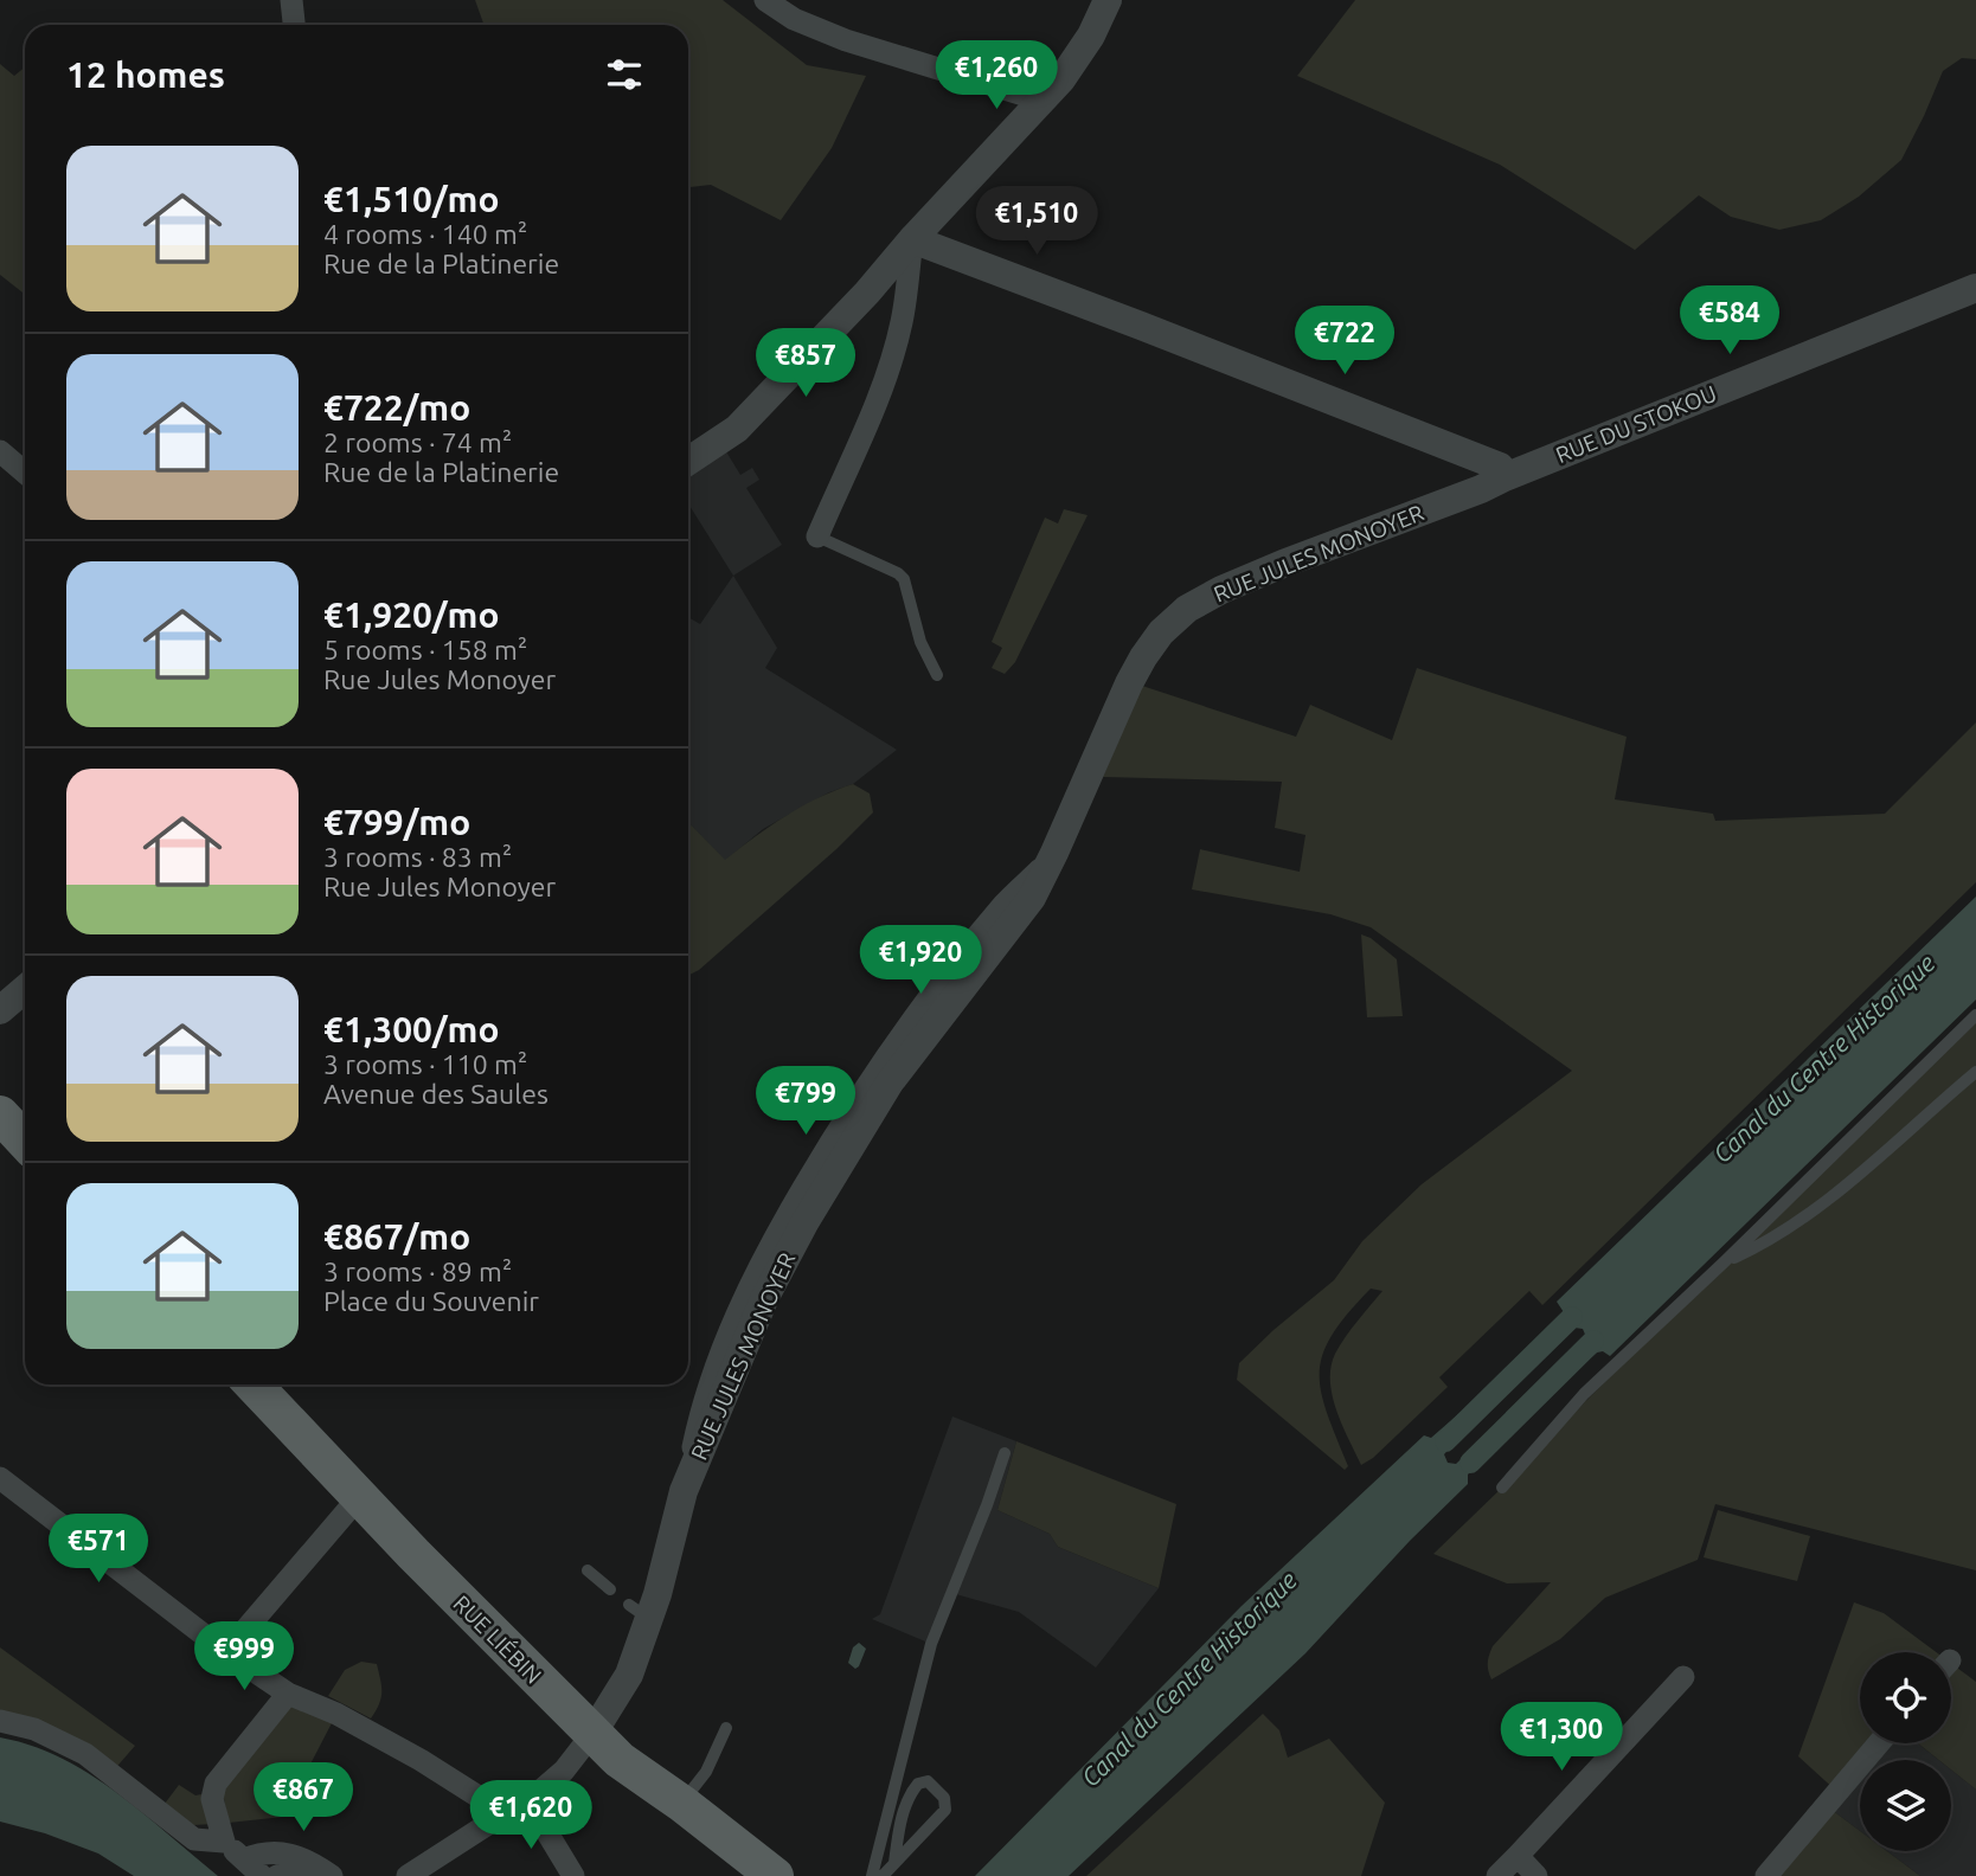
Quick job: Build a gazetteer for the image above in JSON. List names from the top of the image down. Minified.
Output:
{"streets":{"main road":["RUE LIÉBIN"],"street":["RUE DU STOKOU","RUE JULES MONOYER"]},"crossings":[["RUE DU STOKOU","RUE JULES MONOYER"],["RUE JULES MONOYER","RUE LIÉBIN"]],"water":["Canal du Centre Historique"],"page":{"heading":"12 homes","price":["€1,260","€1,510","€584","€722","€857","€1,920","€799","€571","€999","€1,300","€867","€1,620"],"list":[{"name":"€1,510/mo","note":"4 rooms · 140 m² · Rue de la Platinerie"},{"name":"€722/mo","note":"2 rooms · 74 m² · Rue de la Platinerie"},{"name":"€1,920/mo","note":"5 rooms · 158 m² · Rue Jules Monoyer"},{"name":"€799/mo","note":"3 rooms · 83 m² · Rue Jules Monoyer"},{"name":"€1,300/mo","note":"3 rooms · 110 m² · Avenue des Saules"},{"name":"€867/mo","note":"3 rooms · 89 m² · Place du Souvenir"}]}}
